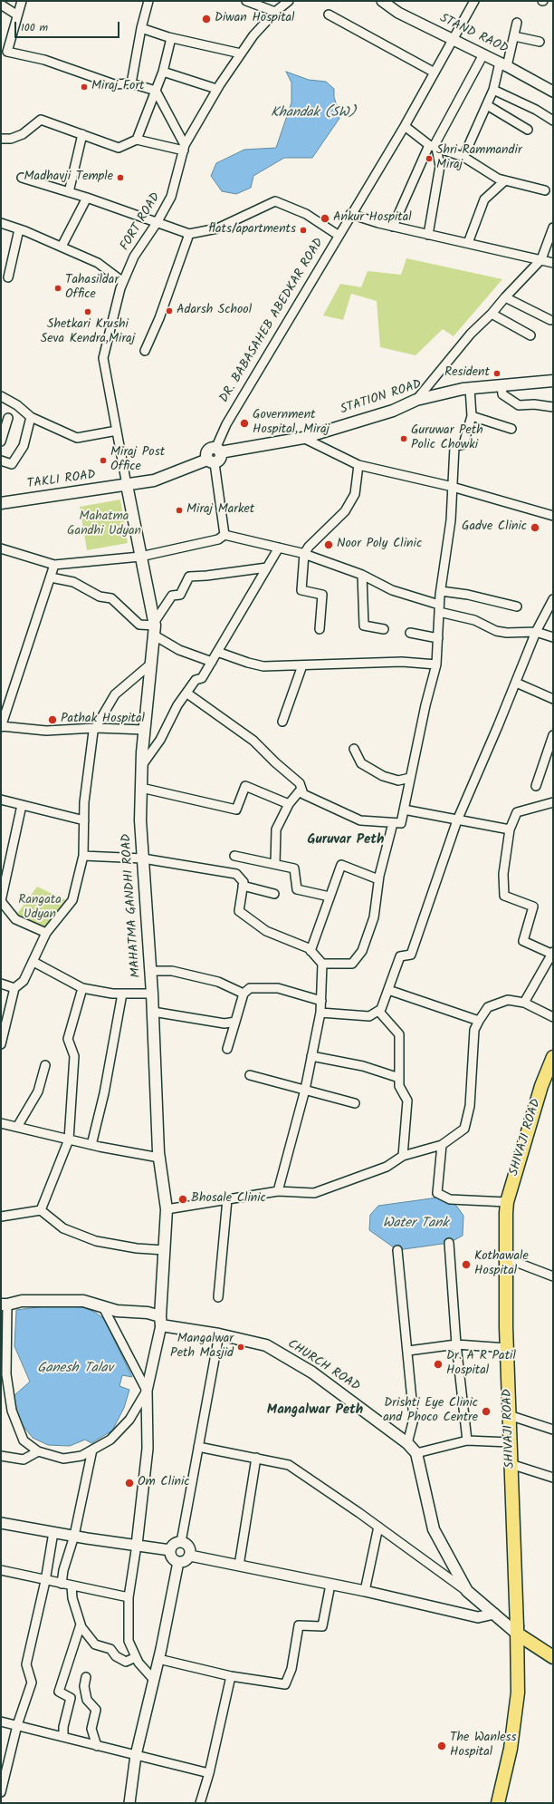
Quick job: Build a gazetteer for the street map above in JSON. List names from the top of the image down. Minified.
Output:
{"streets":{"main road":["STATION ROAD","TAKLI ROAD","MAHATMA GANDHI ROAD","SHIVAJI ROAD","CHURCH ROAD"],"street":["STAND RAOD","FORT ROAD","DR. BABASAHEB ABEDKAR ROAD"]},"crossings":[["STAND RAOD","DR. BABASAHEB ABEDKAR ROAD"],["FORT ROAD","TAKLI ROAD"],["FORT ROAD","MAHATMA GANDHI ROAD"],["DR. BABASAHEB ABEDKAR ROAD","STATION ROAD"],["TAKLI ROAD","MAHATMA GANDHI ROAD"],["MAHATMA GANDHI ROAD","CHURCH ROAD"],["SHIVAJI ROAD","CHURCH ROAD"]],"districts":["Guruvar Peth","Mangalwar Peth"],"water":["Khandak (SW)","Water Tank","Ganesh Talav"],"parks":["Mahatma Gandhi Udyan","Rangata Udyan"],"places":["Diwan Hospital","Miraj Fort","Shri Rammandir Miraj","Madhavji Temple","Ankur Hospital","flats/apartments","Tahasildar Office","Adarsh School","Shetkari Krushi Seva Kendra,Miraj","Resident","Government Hospital, Miraj","Guruwar Peth Polic Chowki","Miraj Post Office","Miraj Market","Gadve Clinic","Noor Poly Clinic","Pathak Hospital","Bhosale Clinic","Kothawale Hospital","Mangalwar Peth Masjid","Dr. A R Patil Hospital","Drishti Eye Clinic and Phoco Centre","Om Clinic","The Wanless Hospital"],"scale_bar":"100 m"}
